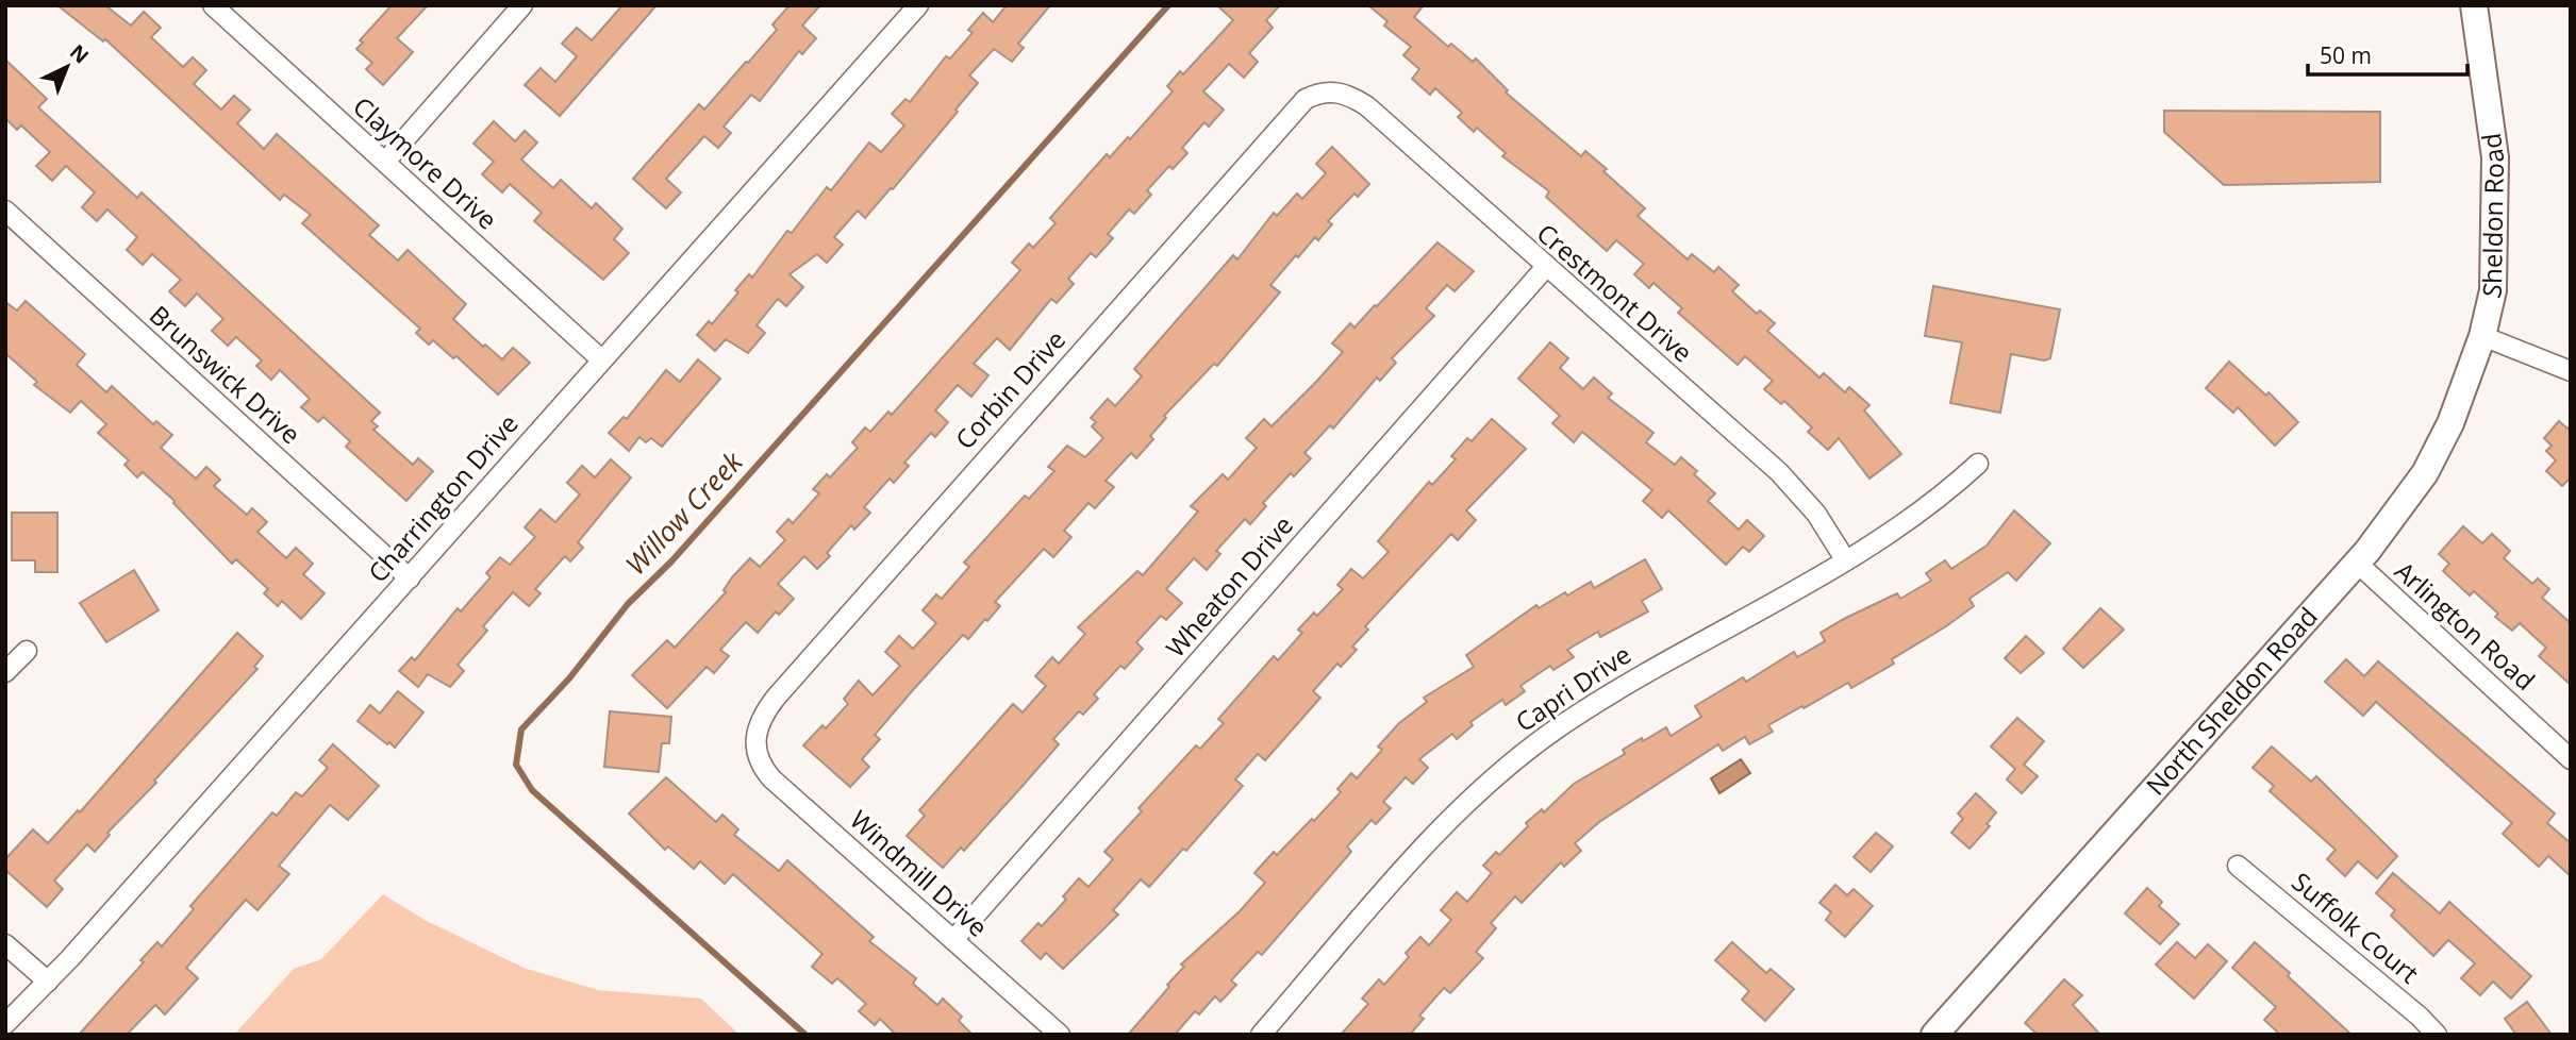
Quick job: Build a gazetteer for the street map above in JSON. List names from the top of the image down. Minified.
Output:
{"streets":{"street":["Claymore Drive","Sheldon Road","Crestmont Drive","Brunswick Drive","Corbin Drive","Charrington Drive","Wheaton Drive","Arlington Road","Capri Drive","North Sheldon Road","Windmill Drive","Suffolk Court"]},"crossings":[["Claymore Drive","Charrington Drive"],["Sheldon Road","North Sheldon Road"],["Crestmont Drive","Corbin Drive"],["Crestmont Drive","Wheaton Drive"],["Crestmont Drive","Capri Drive"],["Brunswick Drive","Charrington Drive"],["Corbin Drive","Windmill Drive"],["Wheaton Drive","Windmill Drive"],["Arlington Road","North Sheldon Road"]],"water":["Willow Creek"],"scale_bar":"50 m","north":"top right"}
